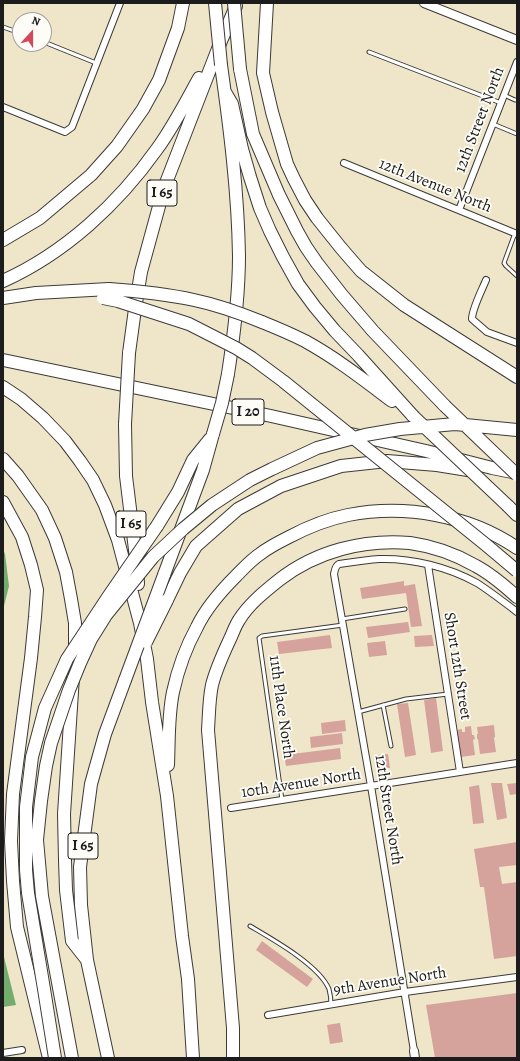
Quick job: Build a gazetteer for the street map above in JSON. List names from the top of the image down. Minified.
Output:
{"streets":{"highway":["I 65","I 20"],"street":["12th Street North","12th Avenue North","Short 12th Street","10th Avenue North","9th Avenue North"],"lane":["11th Place North"]},"crossings":[["12th Street North","12th Avenue North"],["12th Street North","Short 12th Street"],["12th Street North","11th Place North"],["12th Street North","10th Avenue North"],["12th Street North","9th Avenue North"],["Short 12th Street","10th Avenue North"],["11th Place North","10th Avenue North"]],"north":"top"}
